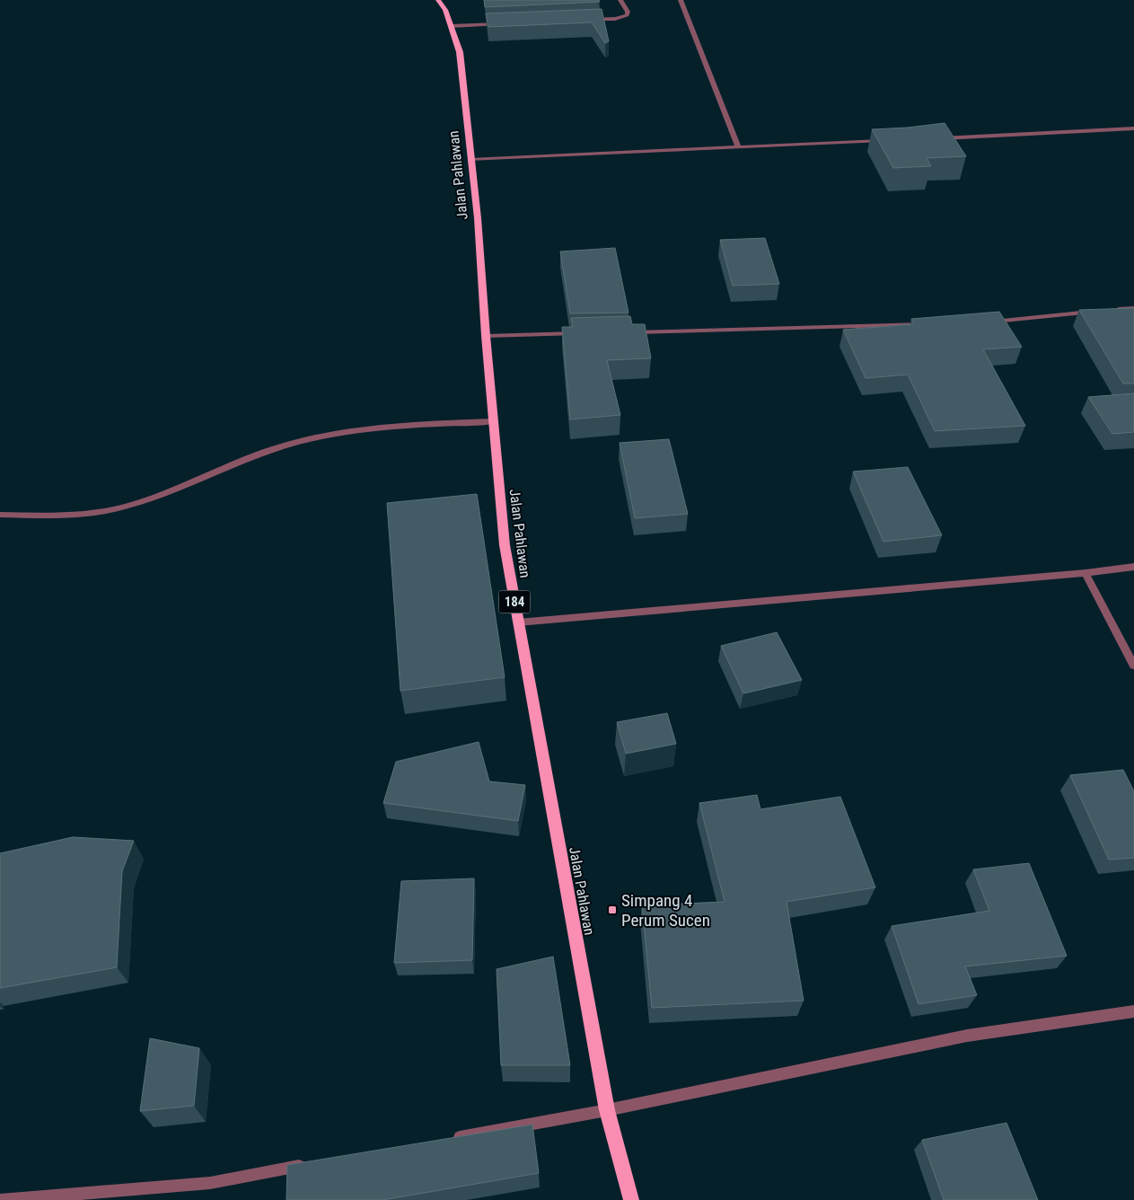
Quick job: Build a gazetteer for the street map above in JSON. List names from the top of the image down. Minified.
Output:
{"streets":{"main road":["Jalan Pahlawan","184"]},"places":{"transit":["Simpang 4 Perum Sucen"]}}
